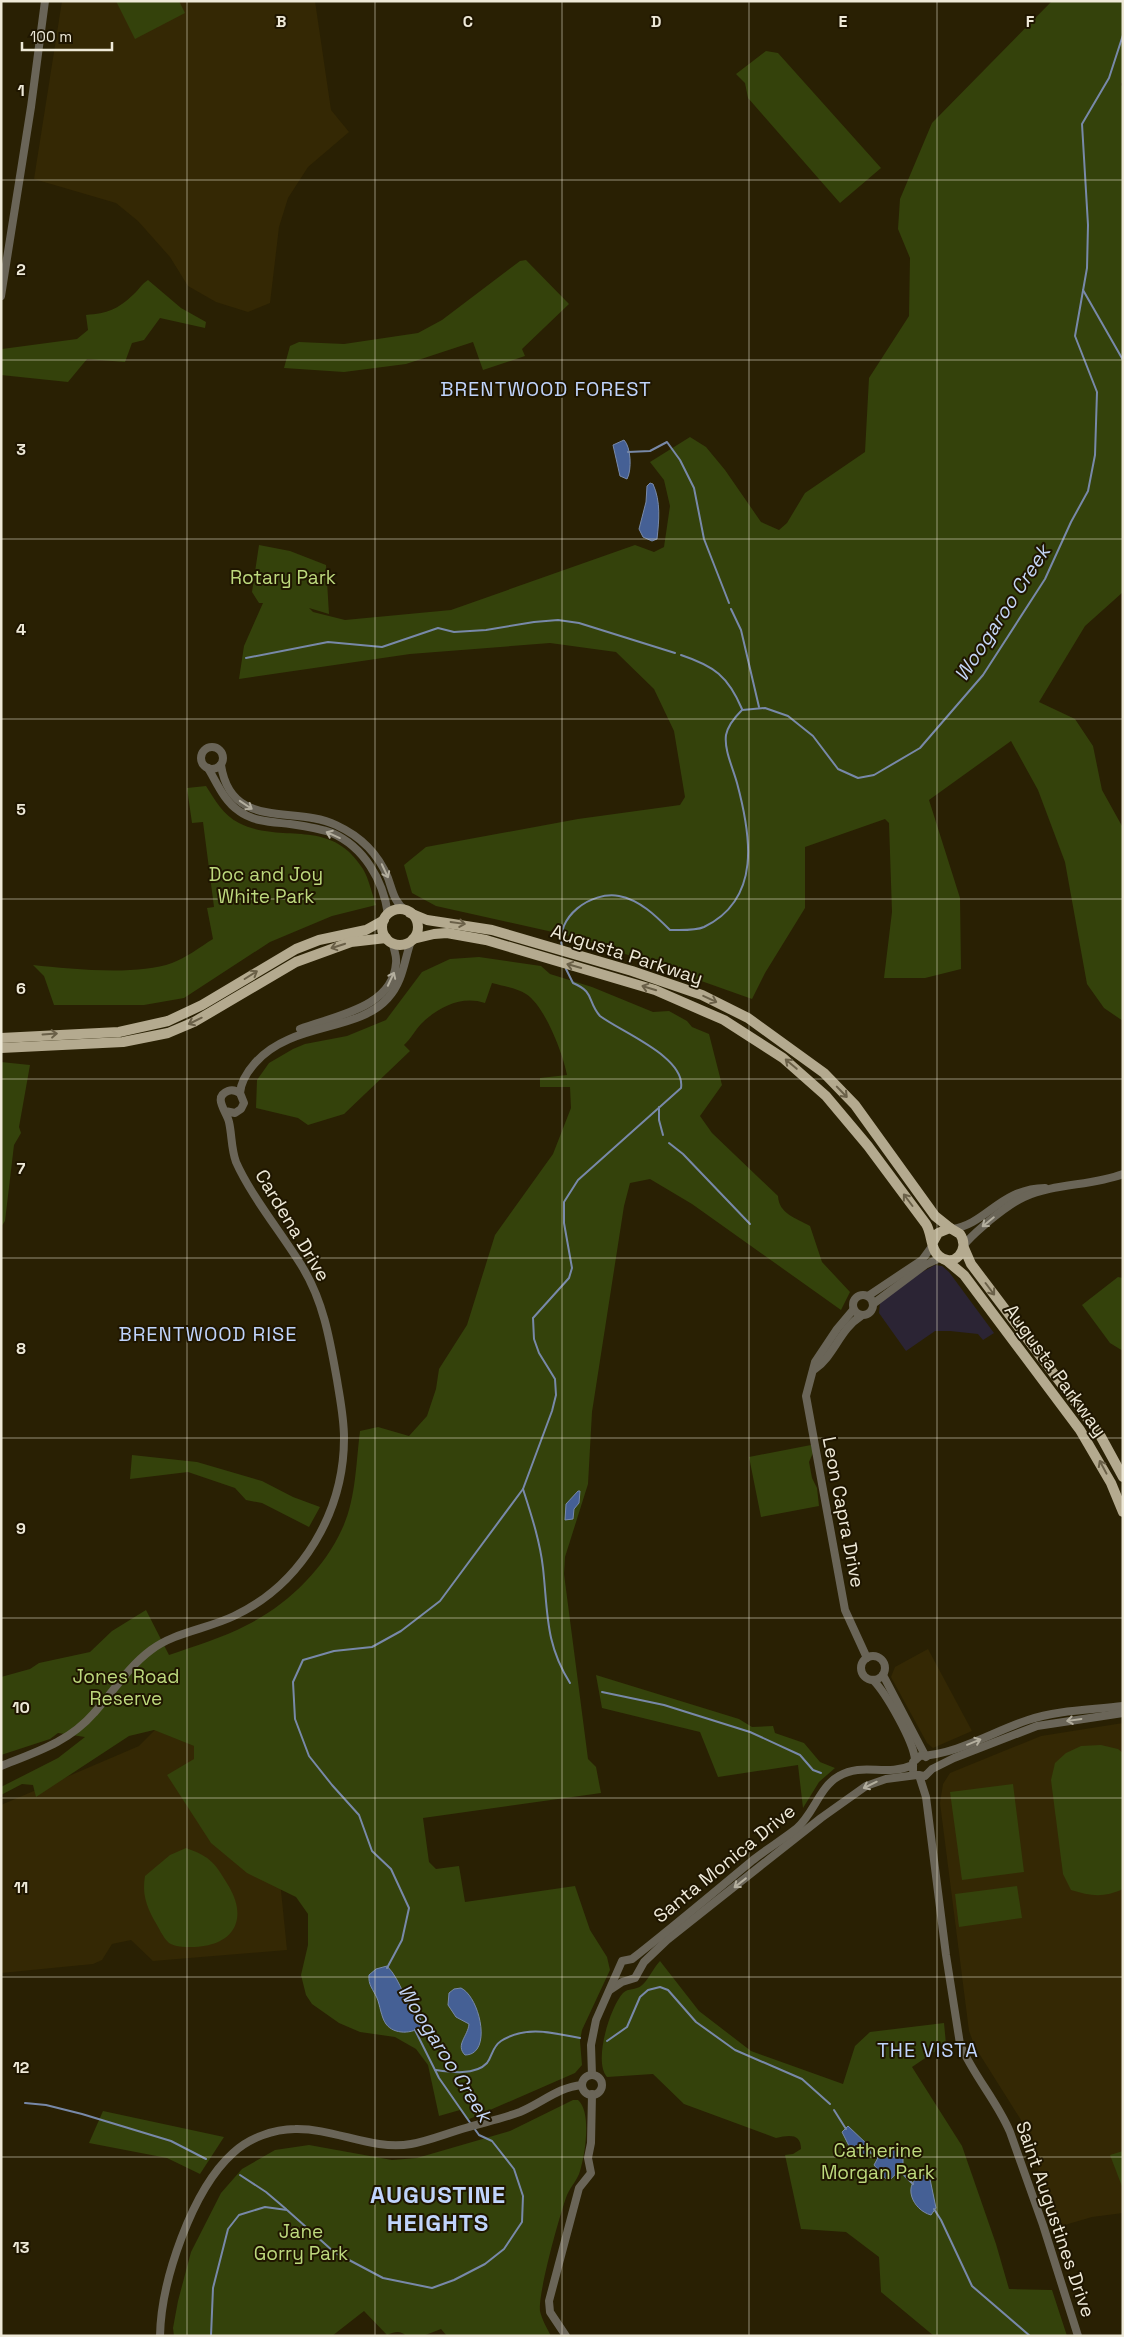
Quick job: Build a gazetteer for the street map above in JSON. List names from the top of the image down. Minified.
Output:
{"streets":{"main road":["Augusta Parkway"],"street":["Cardena Drive","Leon Capra Drive","Santa Monica Drive","Saint Augustines Drive"]},"crossings":[["Santa Monica Drive","Saint Augustines Drive"]],"districts":["BRENTWOOD FOREST","BRENTWOOD RISE","THE VISTA","AUGUSTINE HEIGHTS"],"water":["Woogaroo Creek"],"parks":["Rotary Park","Doc and Joy White Park","Jones Road Reserve","Catherine Morgan Park","Jane Gorry Park"],"scale_bar":"100 m","grid":{"columns":["B","C","D","E","F"],"rows":["1","2","3","4","5","6","7","8","9","10","11","12","13"]}}
